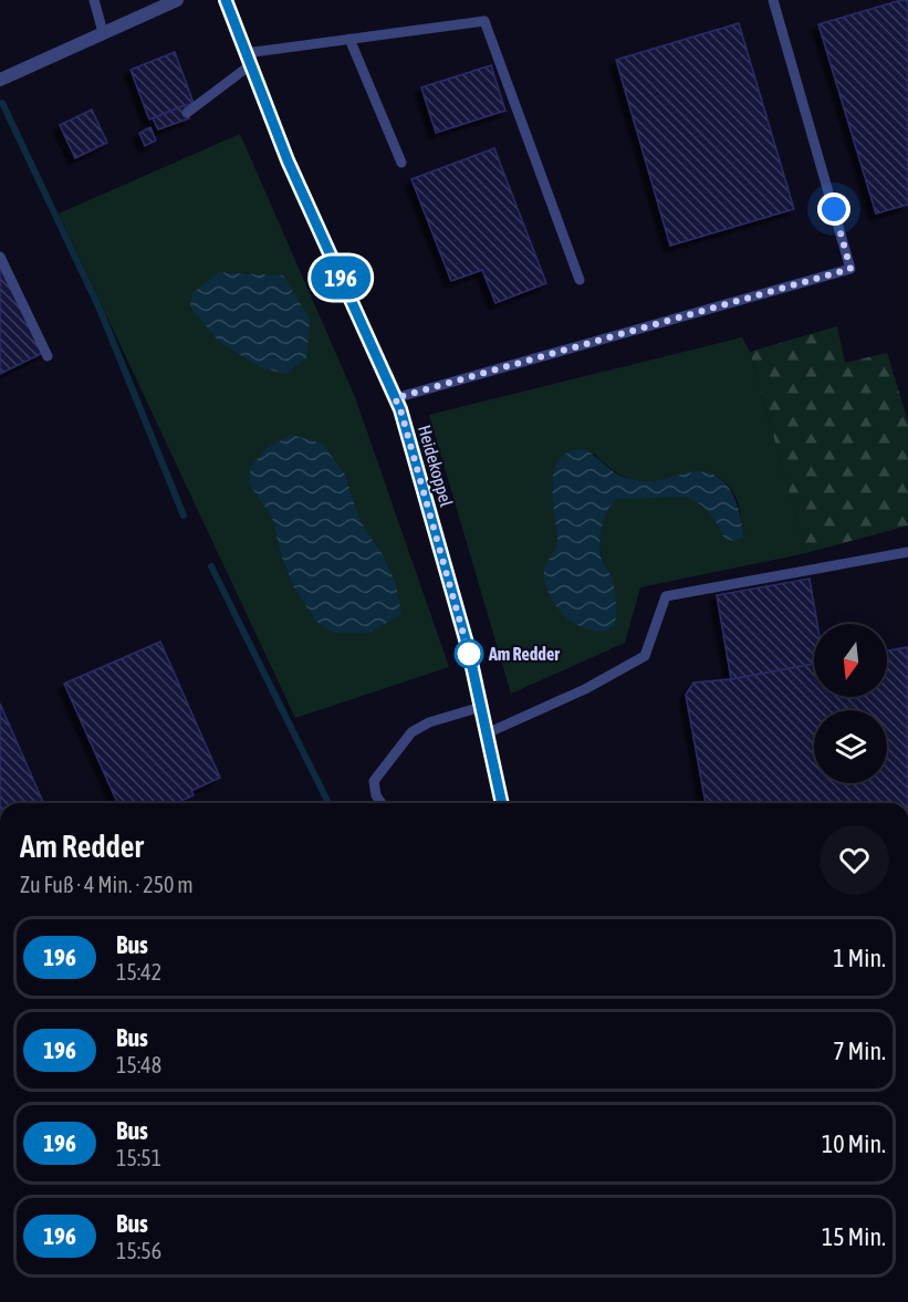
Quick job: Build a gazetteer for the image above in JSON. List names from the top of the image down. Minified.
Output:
{"streets":{"street":["Heidekoppel"]},"places":["Am Redder"],"lines":["bus line 196"],"north":"bottom","page":{"on_map":"196","heading":["Am Redder","Zu Fuß · 4 Min. · 250 m"],"list":[{"mark":"196","name":"Bus","note":"15:42","value":"1 Min."},{"mark":"196","name":"Bus","note":"15:48","value":"7 Min."},{"mark":"196","name":"Bus","note":"15:51","value":"10 Min."},{"mark":"196","name":"Bus","note":"15:56","value":"15 Min."}]}}
